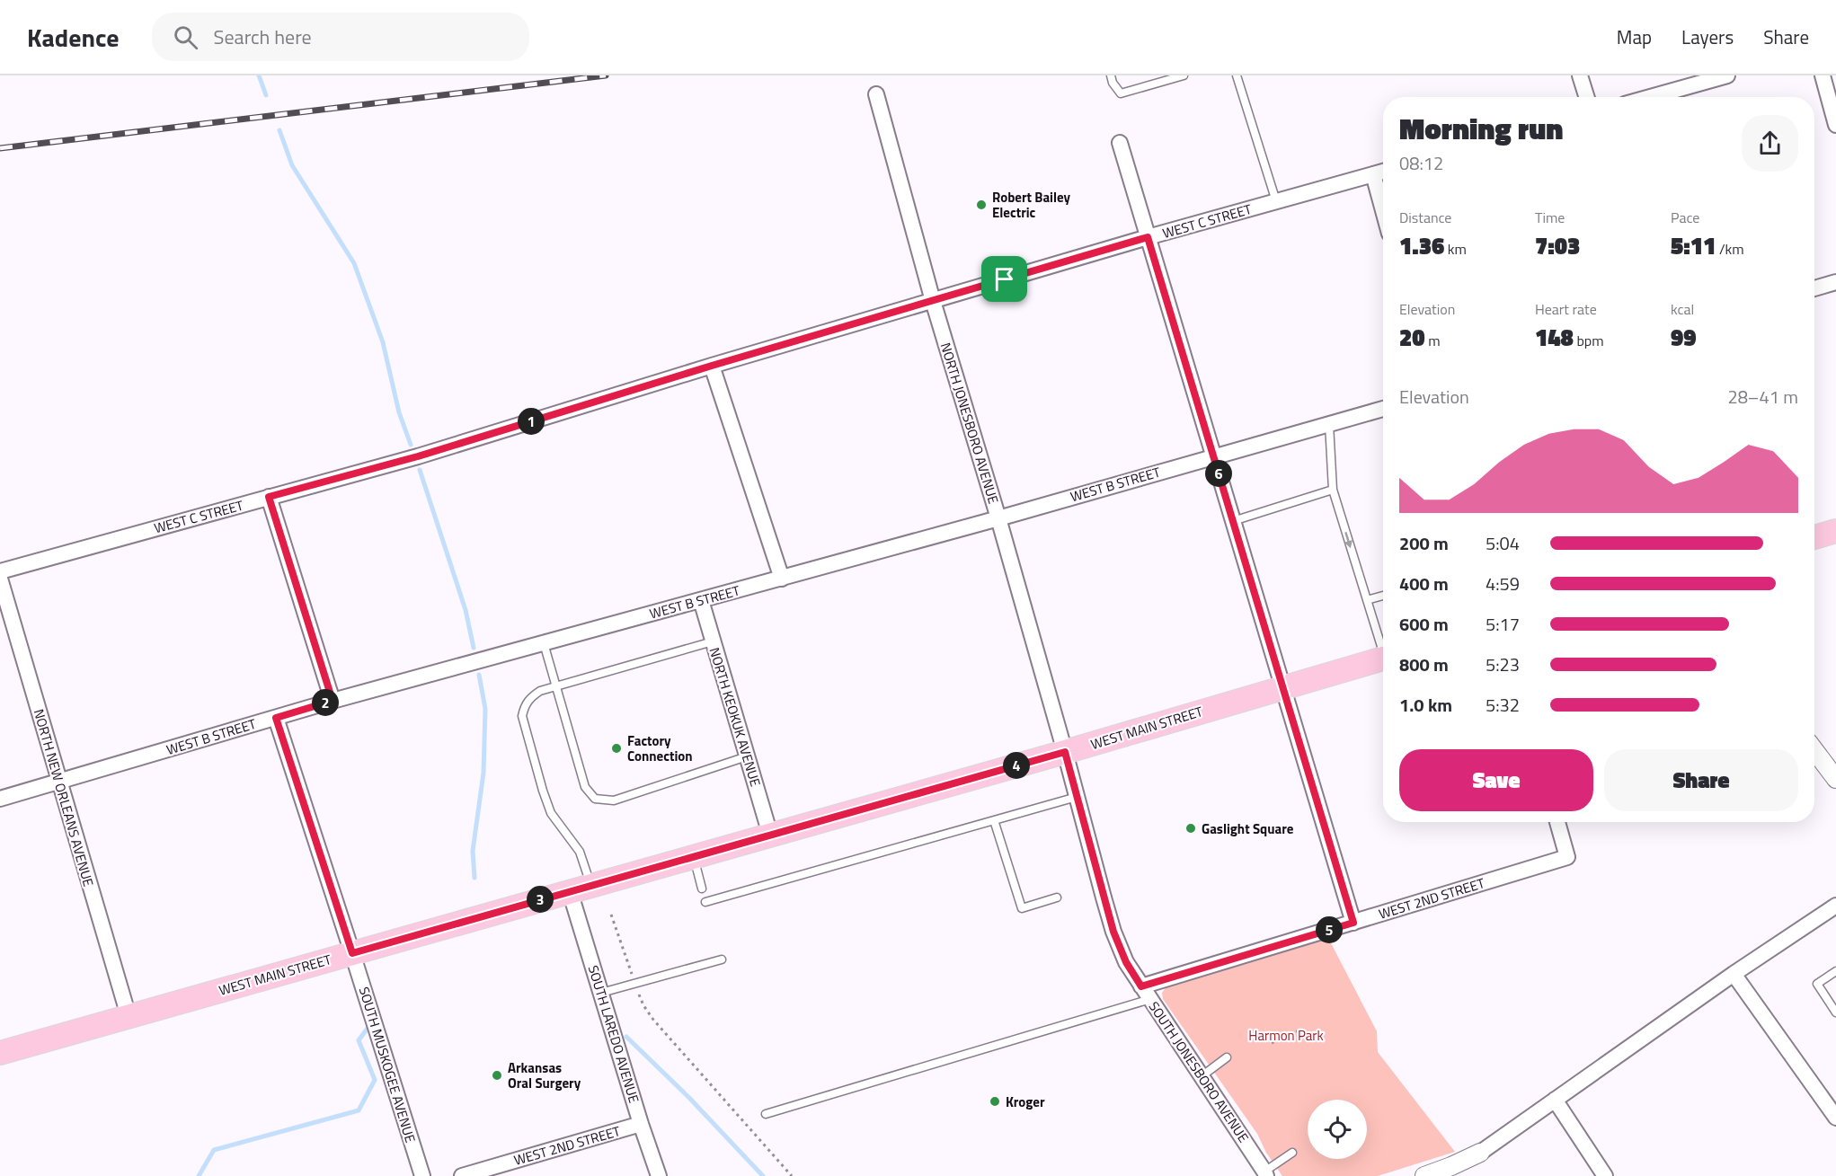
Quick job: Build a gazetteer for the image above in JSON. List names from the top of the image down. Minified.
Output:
{"streets":{"main road":["WEST MAIN STREET"],"street":["WEST C STREET","NORTH JONESBORO AVENUE","WEST B STREET","NORTH KEOKUK AVENUE","NORTH NEW ORLEANS AVENUE","WEST 2ND STREET","SOUTH LAREDO AVENUE","SOUTH MUSKOGEE AVENUE","SOUTH JONESBORO AVENUE"]},"crossings":[["WEST C STREET","NORTH JONESBORO AVENUE"],["NORTH JONESBORO AVENUE","WEST B STREET"],["NORTH JONESBORO AVENUE","WEST MAIN STREET"],["NORTH JONESBORO AVENUE","SOUTH JONESBORO AVENUE"],["WEST B STREET","NORTH KEOKUK AVENUE"],["WEST B STREET","NORTH NEW ORLEANS AVENUE"],["WEST B STREET","SOUTH MUSKOGEE AVENUE"],["NORTH KEOKUK AVENUE","WEST MAIN STREET"],["WEST MAIN STREET","NORTH NEW ORLEANS AVENUE"],["WEST MAIN STREET","SOUTH LAREDO AVENUE"],["WEST MAIN STREET","SOUTH MUSKOGEE AVENUE"],["WEST MAIN STREET","SOUTH JONESBORO AVENUE"],["WEST 2ND STREET","SOUTH LAREDO AVENUE"],["WEST 2ND STREET","SOUTH JONESBORO AVENUE"]],"parks":["Harmon Park"],"places":["Robert Bailey Electric","Factory Connection","Gaslight Square","Arkansas Oral Surgery","Kroger"],"page":{"header":"Kadence","search":"Search here","nav":["Map","Layers","Share"],"heading":["Morning run","08:12"],"stats":[["Distance","1.36 km"],["Time","7:03"],["Pace","5:11 /km"],["Elevation","20 m"],["Heart rate","148 bpm"],["kcal","99"]],"chart":["Elevation","28–41 m"],"pins":["1","6","2","4","3","5"],"list":[{"name":"200 m","note":"5:04"},{"name":"400 m","note":"4:59"},{"name":"600 m","note":"5:17"},{"name":"800 m","note":"5:23"},{"name":"1.0 km","note":"5:32"}],"buttons":["Save","Share"]}}
